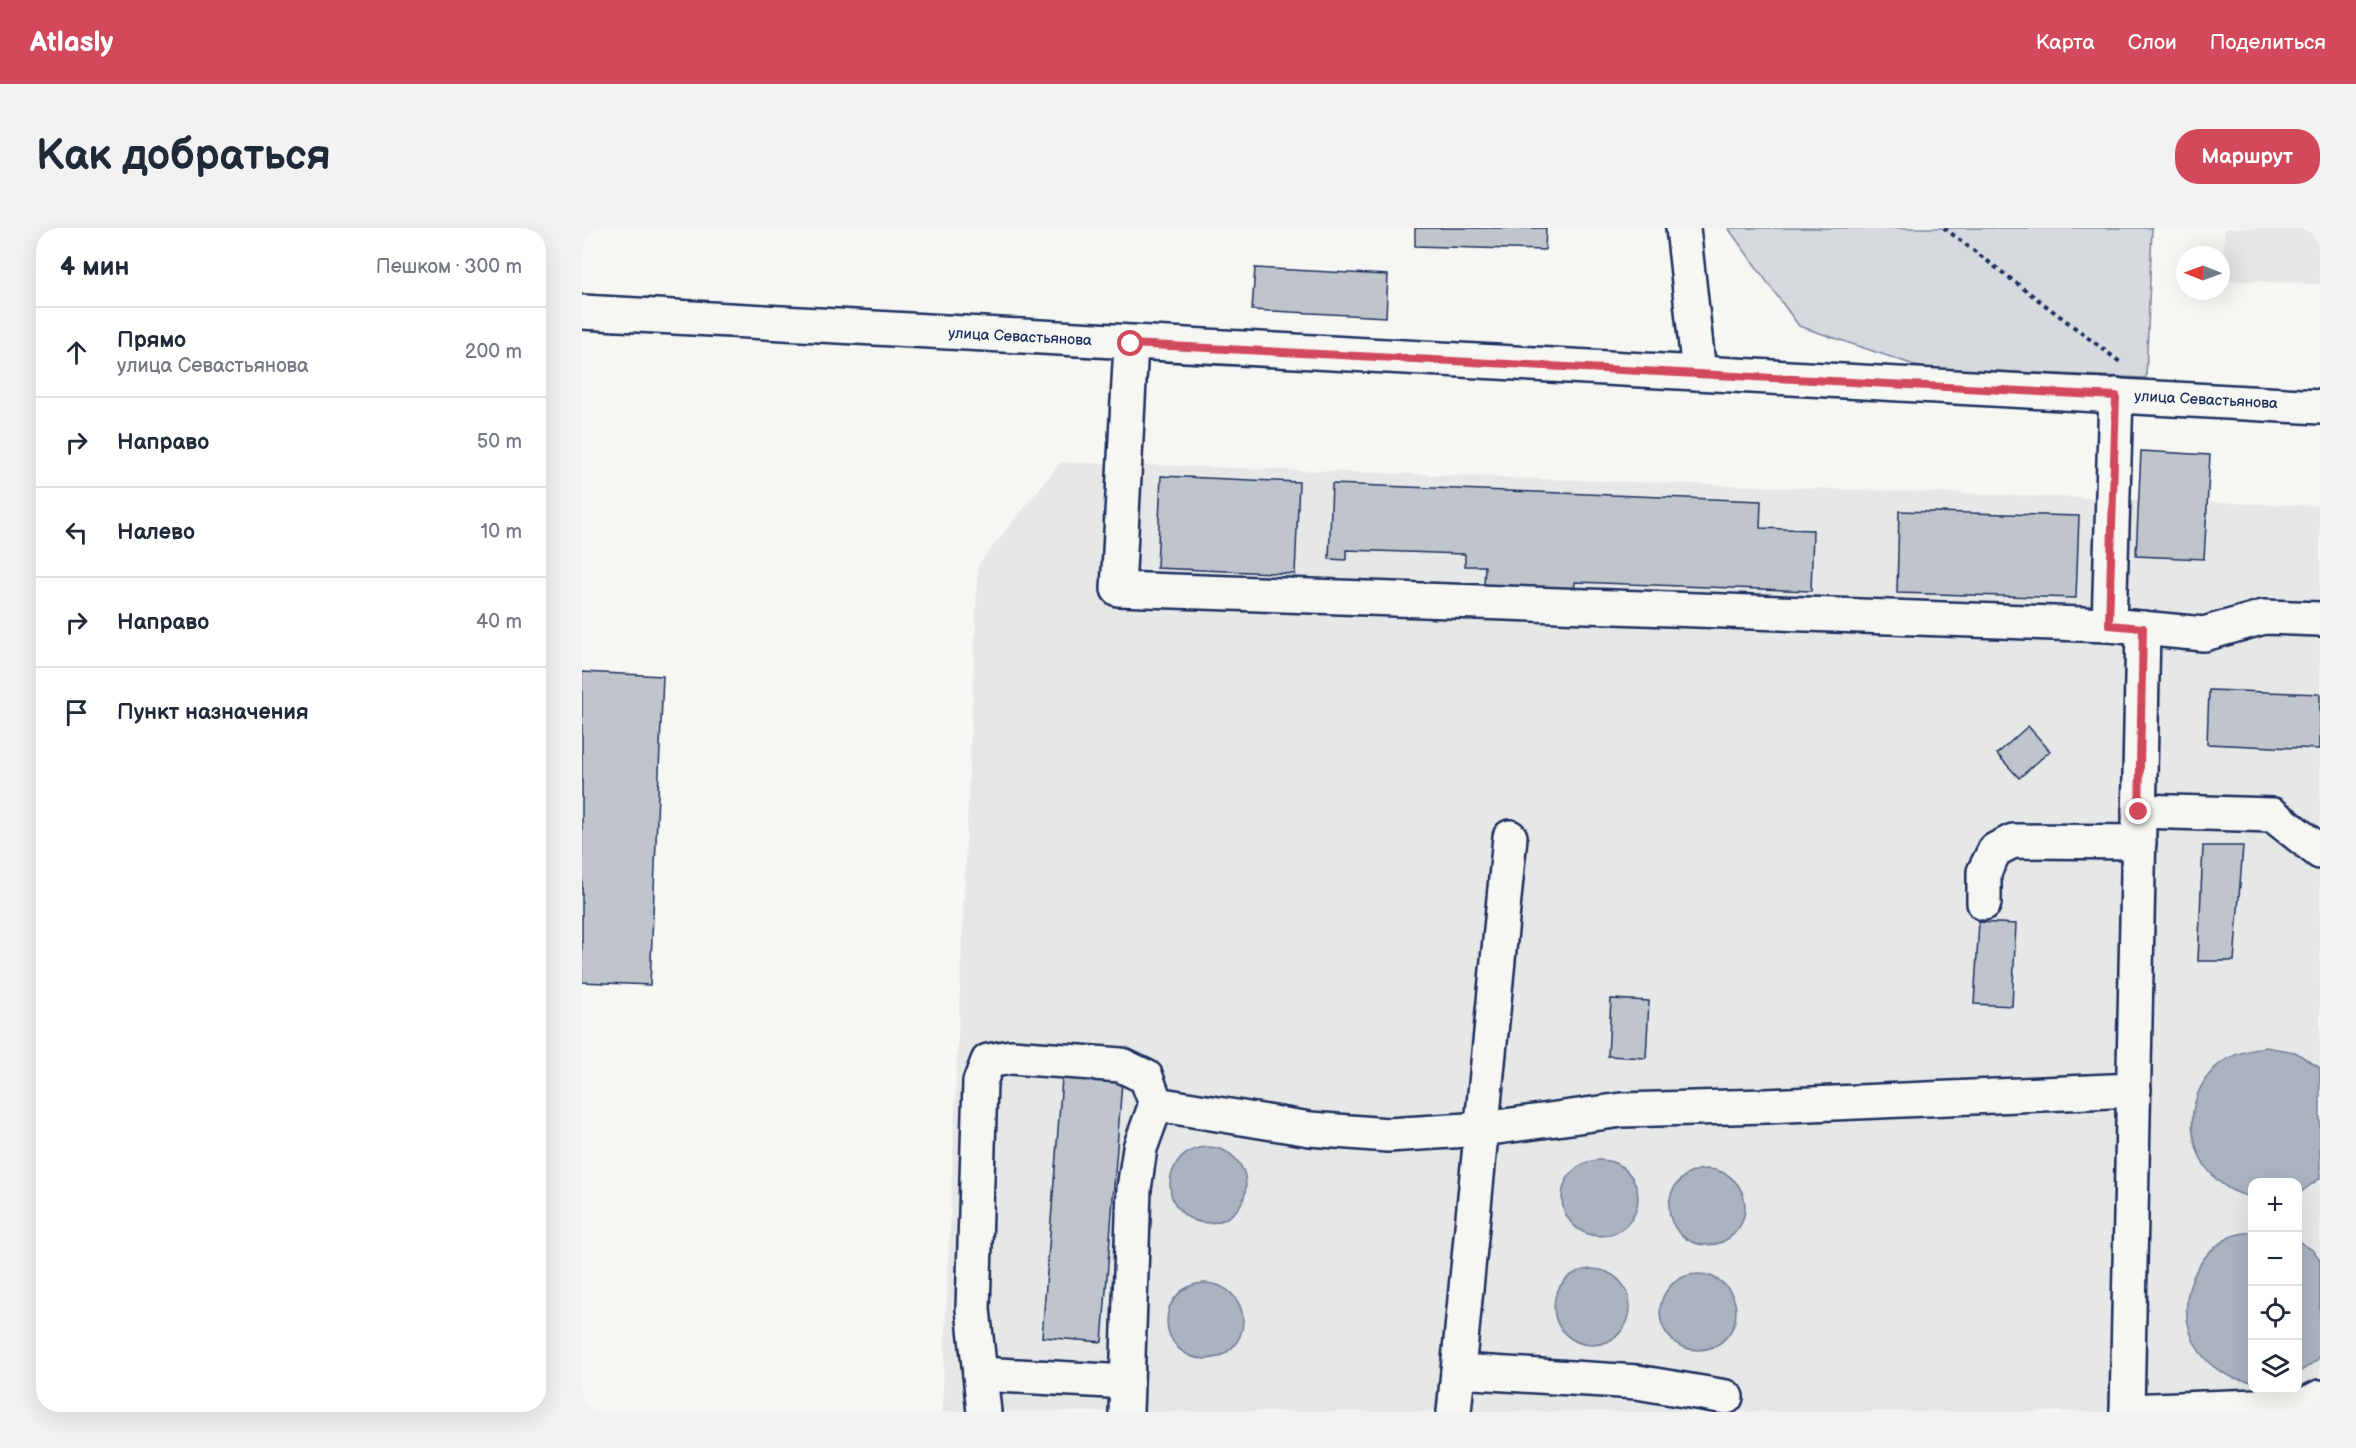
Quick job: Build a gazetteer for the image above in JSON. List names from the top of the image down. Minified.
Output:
{"streets":{"street":["улица Севастьянова"]},"north":"left","page":{"header":"Atlasly","nav":["Карта","Слои","Поделиться"],"buttons":"Маршрут","title":"Как добраться","heading":["4 мин","Пешком · 300 m"],"list":[["Прямо","улица Севастьянова","200 m"],["Направо","50 m"],["Налево","10 m"],["Направо","40 m"],"Пункт назначения"],"map_buttons":["+","−"]}}
